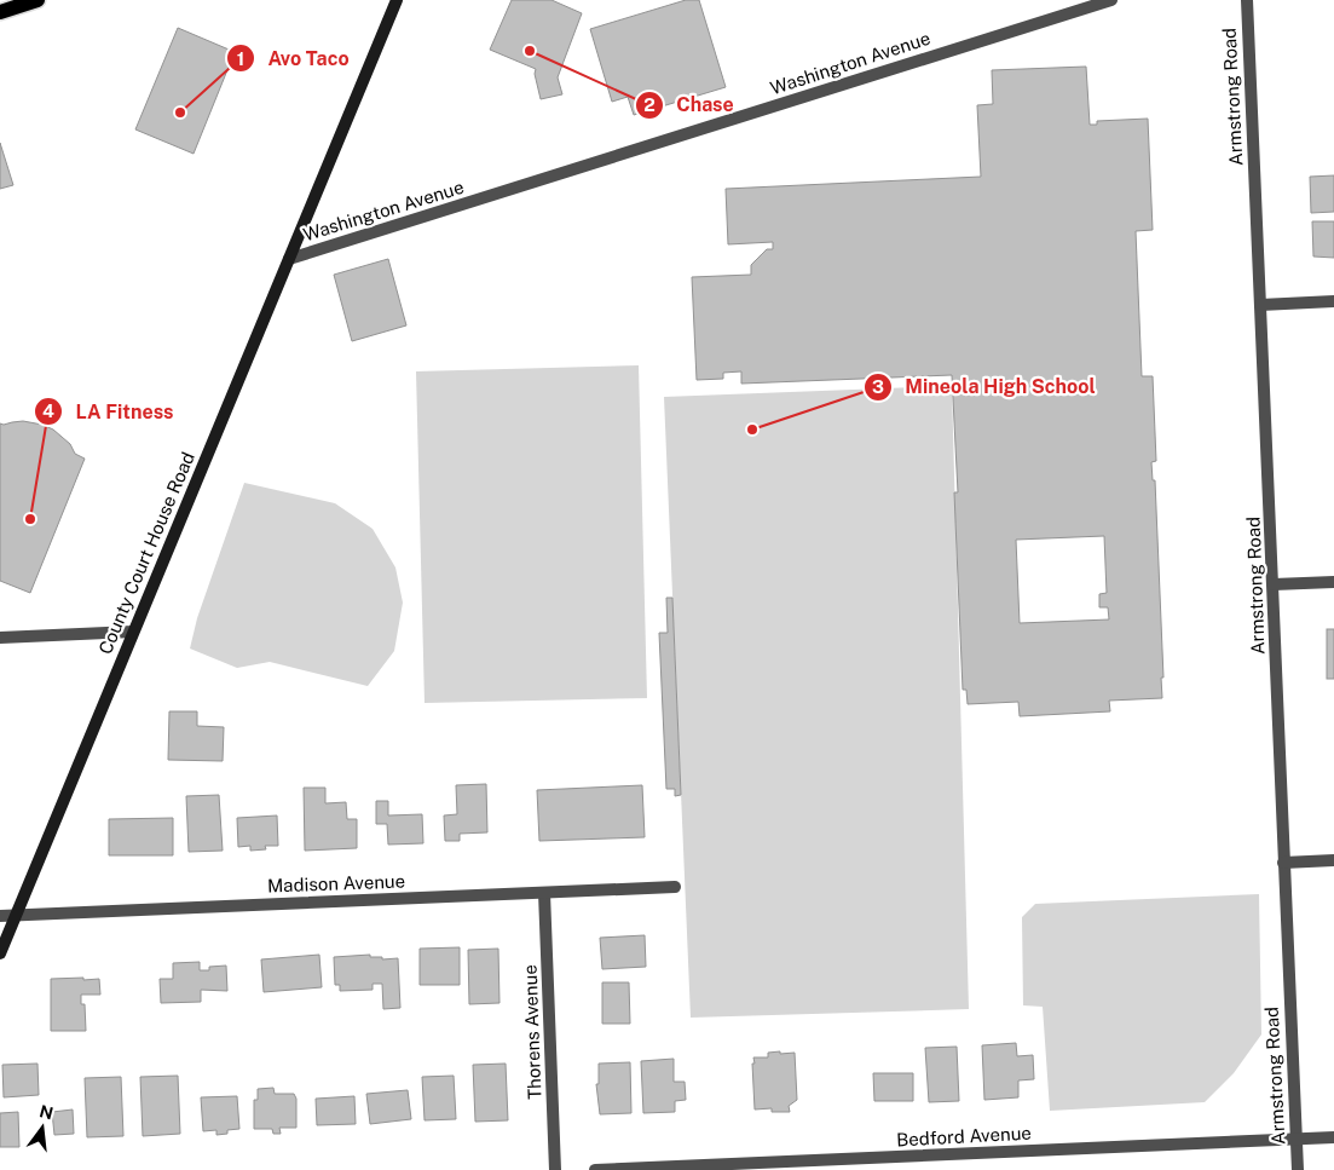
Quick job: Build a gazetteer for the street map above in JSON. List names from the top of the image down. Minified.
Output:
{"streets":{"main road":["County Court House Road"],"street":["Washington Avenue","Armstrong Road","Madison Avenue","Thorens Avenue","Bedford Avenue"]},"crossings":[["Washington Avenue","County Court House Road"],["Armstrong Road","Bedford Avenue"],["County Court House Road","Madison Avenue"],["Madison Avenue","Thorens Avenue"]],"places":["Chase","Avo Taco","Mineola High School","LA Fitness"],"north":"top"}
